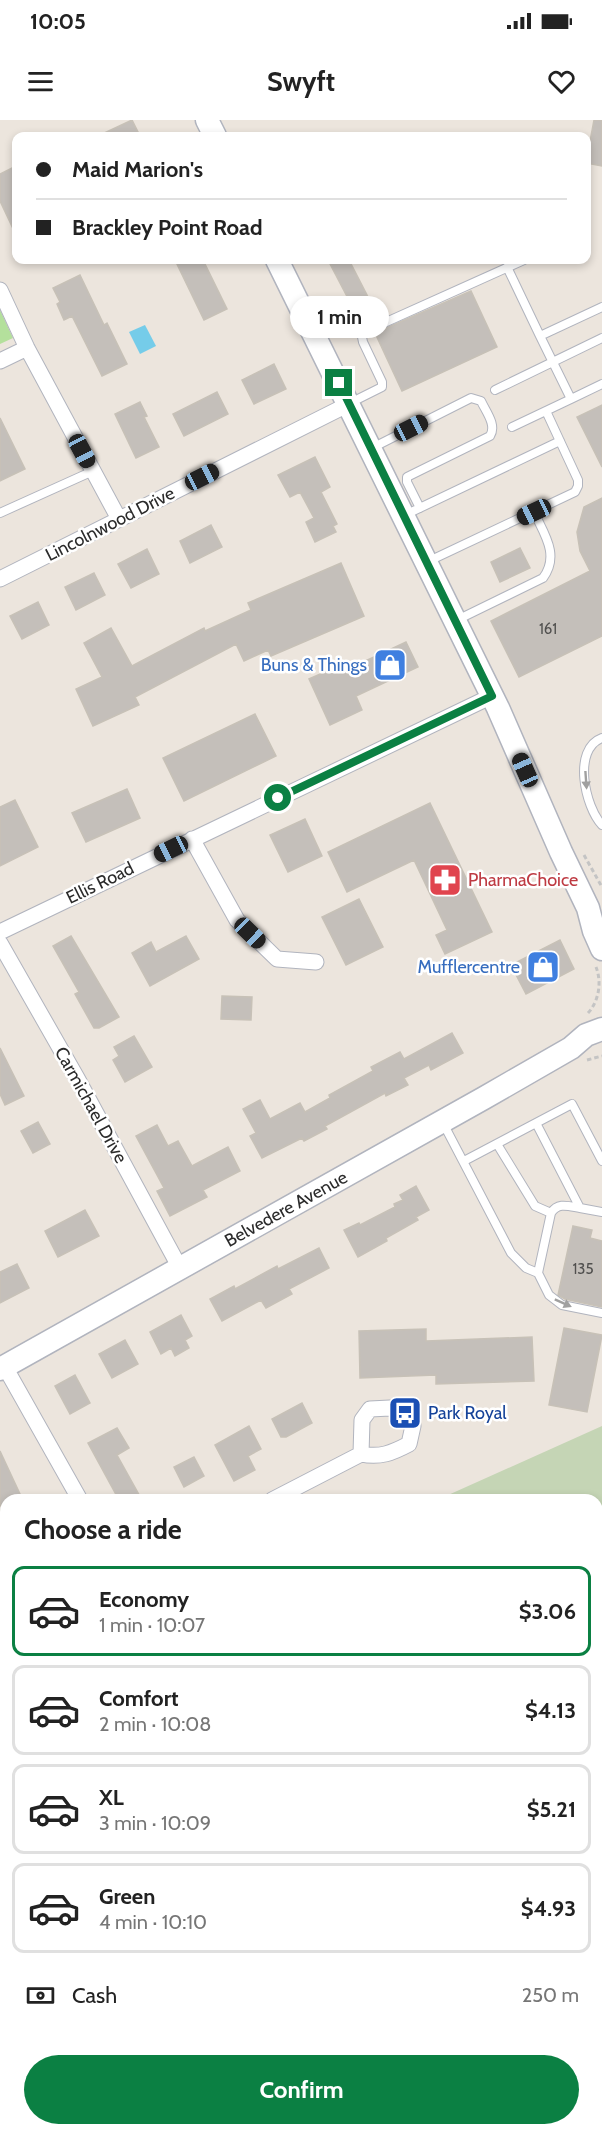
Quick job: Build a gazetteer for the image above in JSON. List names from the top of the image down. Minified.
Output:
{"streets":{"main road":["Belvedere Avenue"],"street":["Lincolnwood Drive","Ellis Road","Carmichael Drive"]},"crossings":[["Carmichael Drive","Belvedere Avenue"]],"places":{"shop":["Buns & Things","Mufflercentre"],"pharmacy":["PharmaChoice"],"bus stop":["Park Royal"]},"house_numbers":["161","135"],"page":{"status":"10:05","header":"Swyft","banner":["Maid Marion's","Brackley Point Road"],"bubble":"1 min","heading":"Choose a ride","list":[{"name":"Economy","note":"1 min · 10:07","value":"$3.06"},{"name":"Comfort","note":"2 min · 10:08","value":"$4.13"},{"name":"XL","note":"3 min · 10:09","value":"$5.21"},{"name":"Green","note":"4 min · 10:10","value":"$4.93"}],"pay":["Cash","250 m"],"buttons":"Confirm"}}
